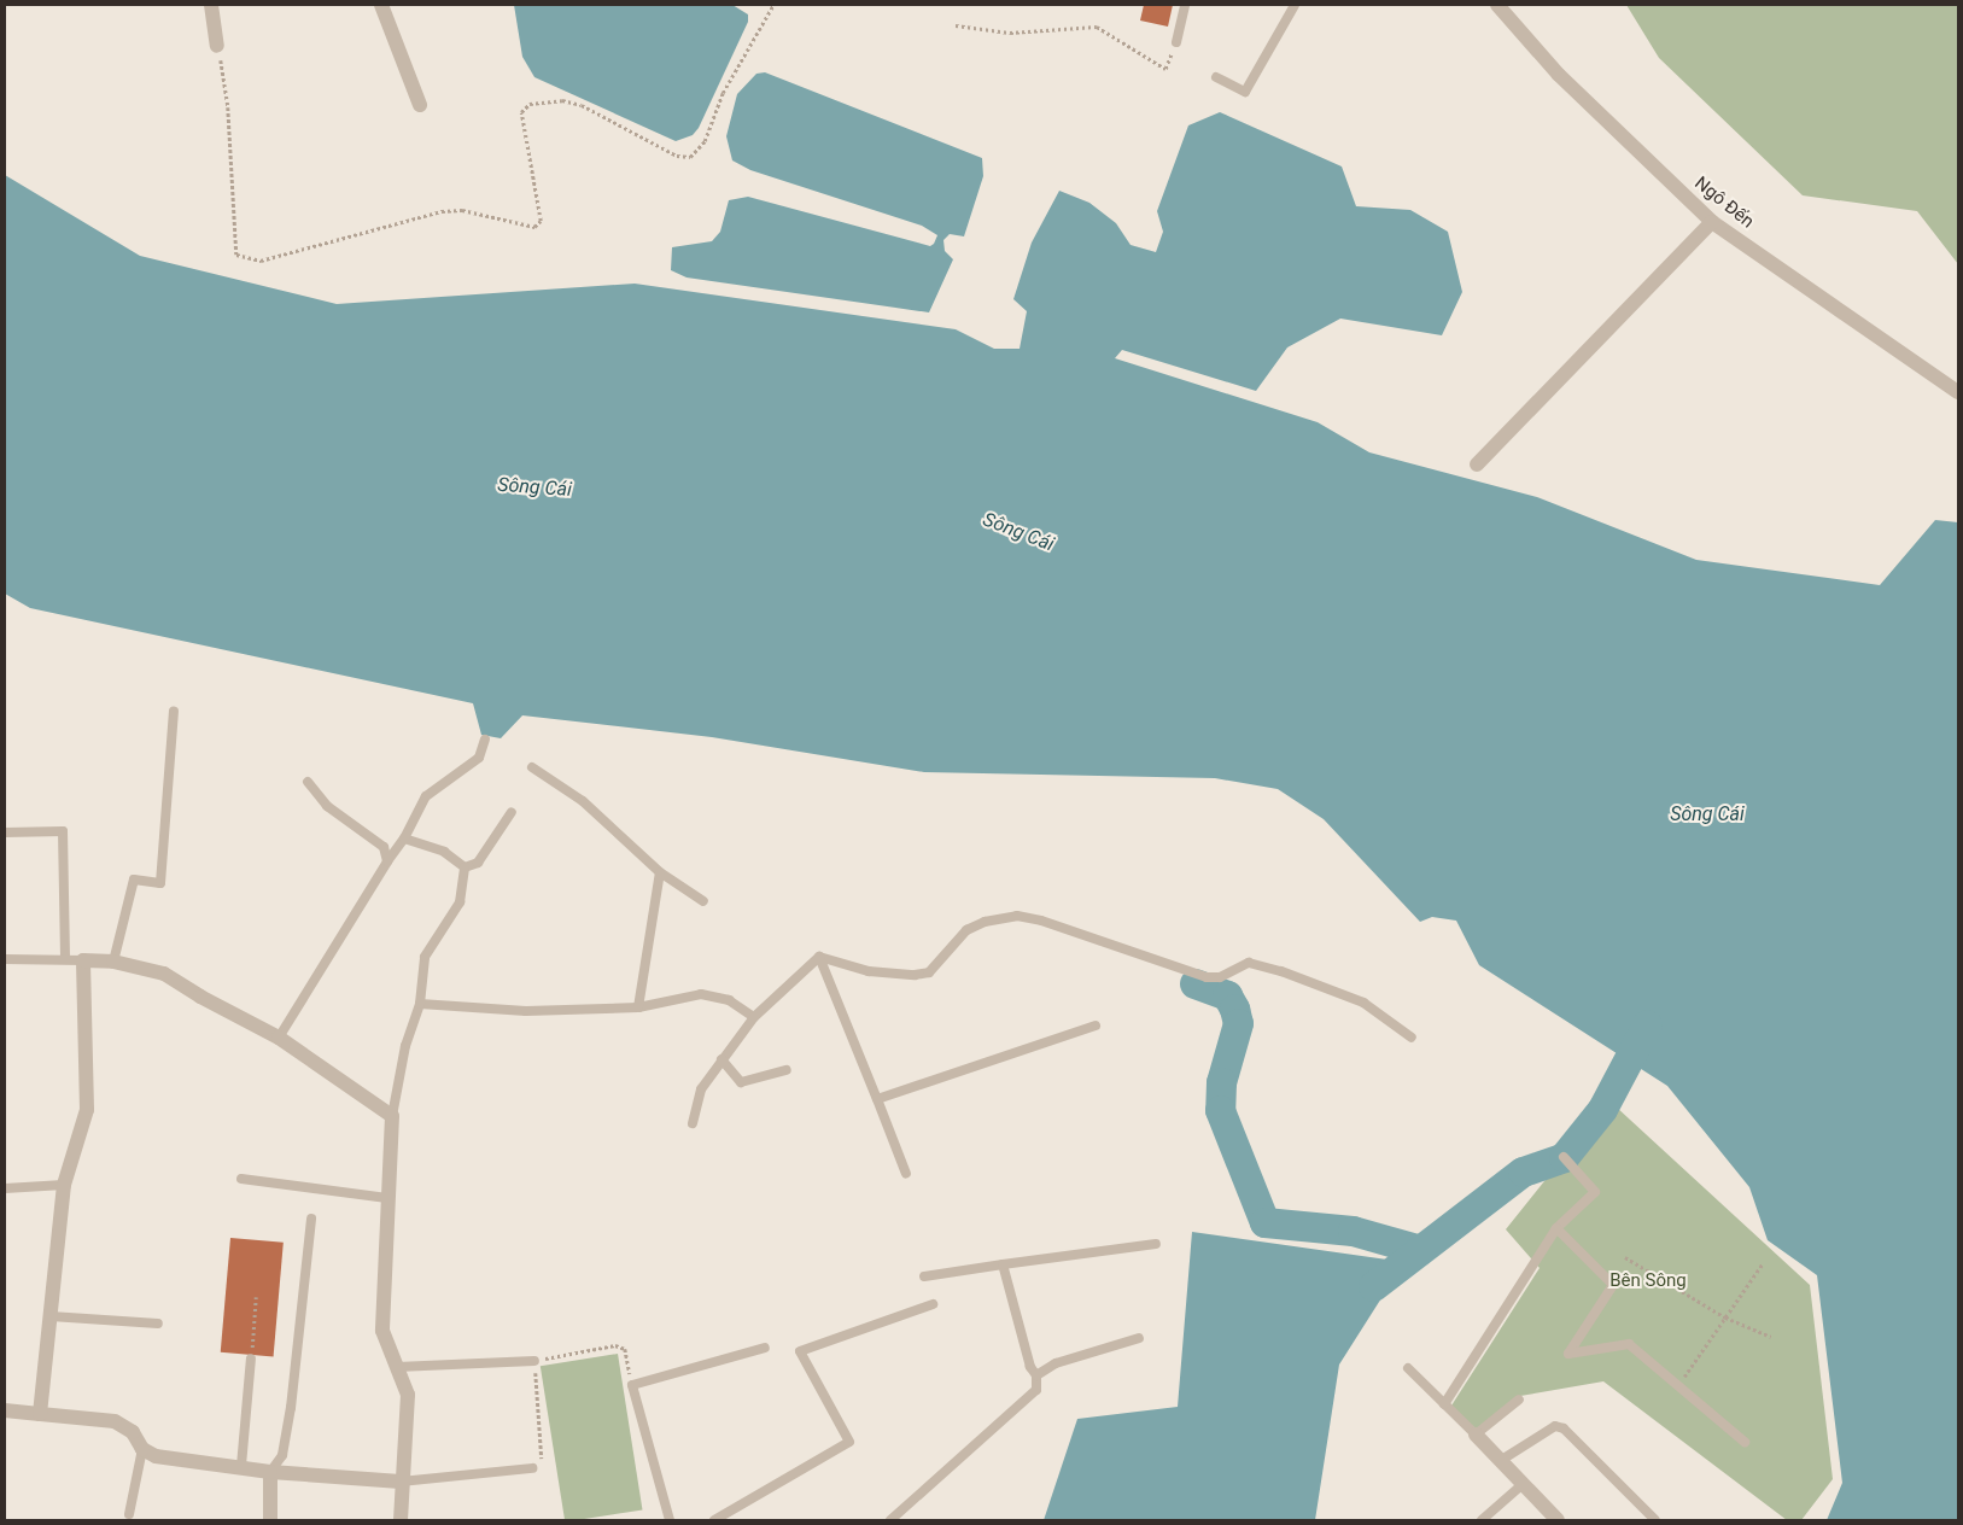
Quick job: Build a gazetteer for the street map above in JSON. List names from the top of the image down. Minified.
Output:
{"streets":{"street":["Ngô Đến"]},"water":["Sông Cái"],"parks":["Bên Sông"]}
